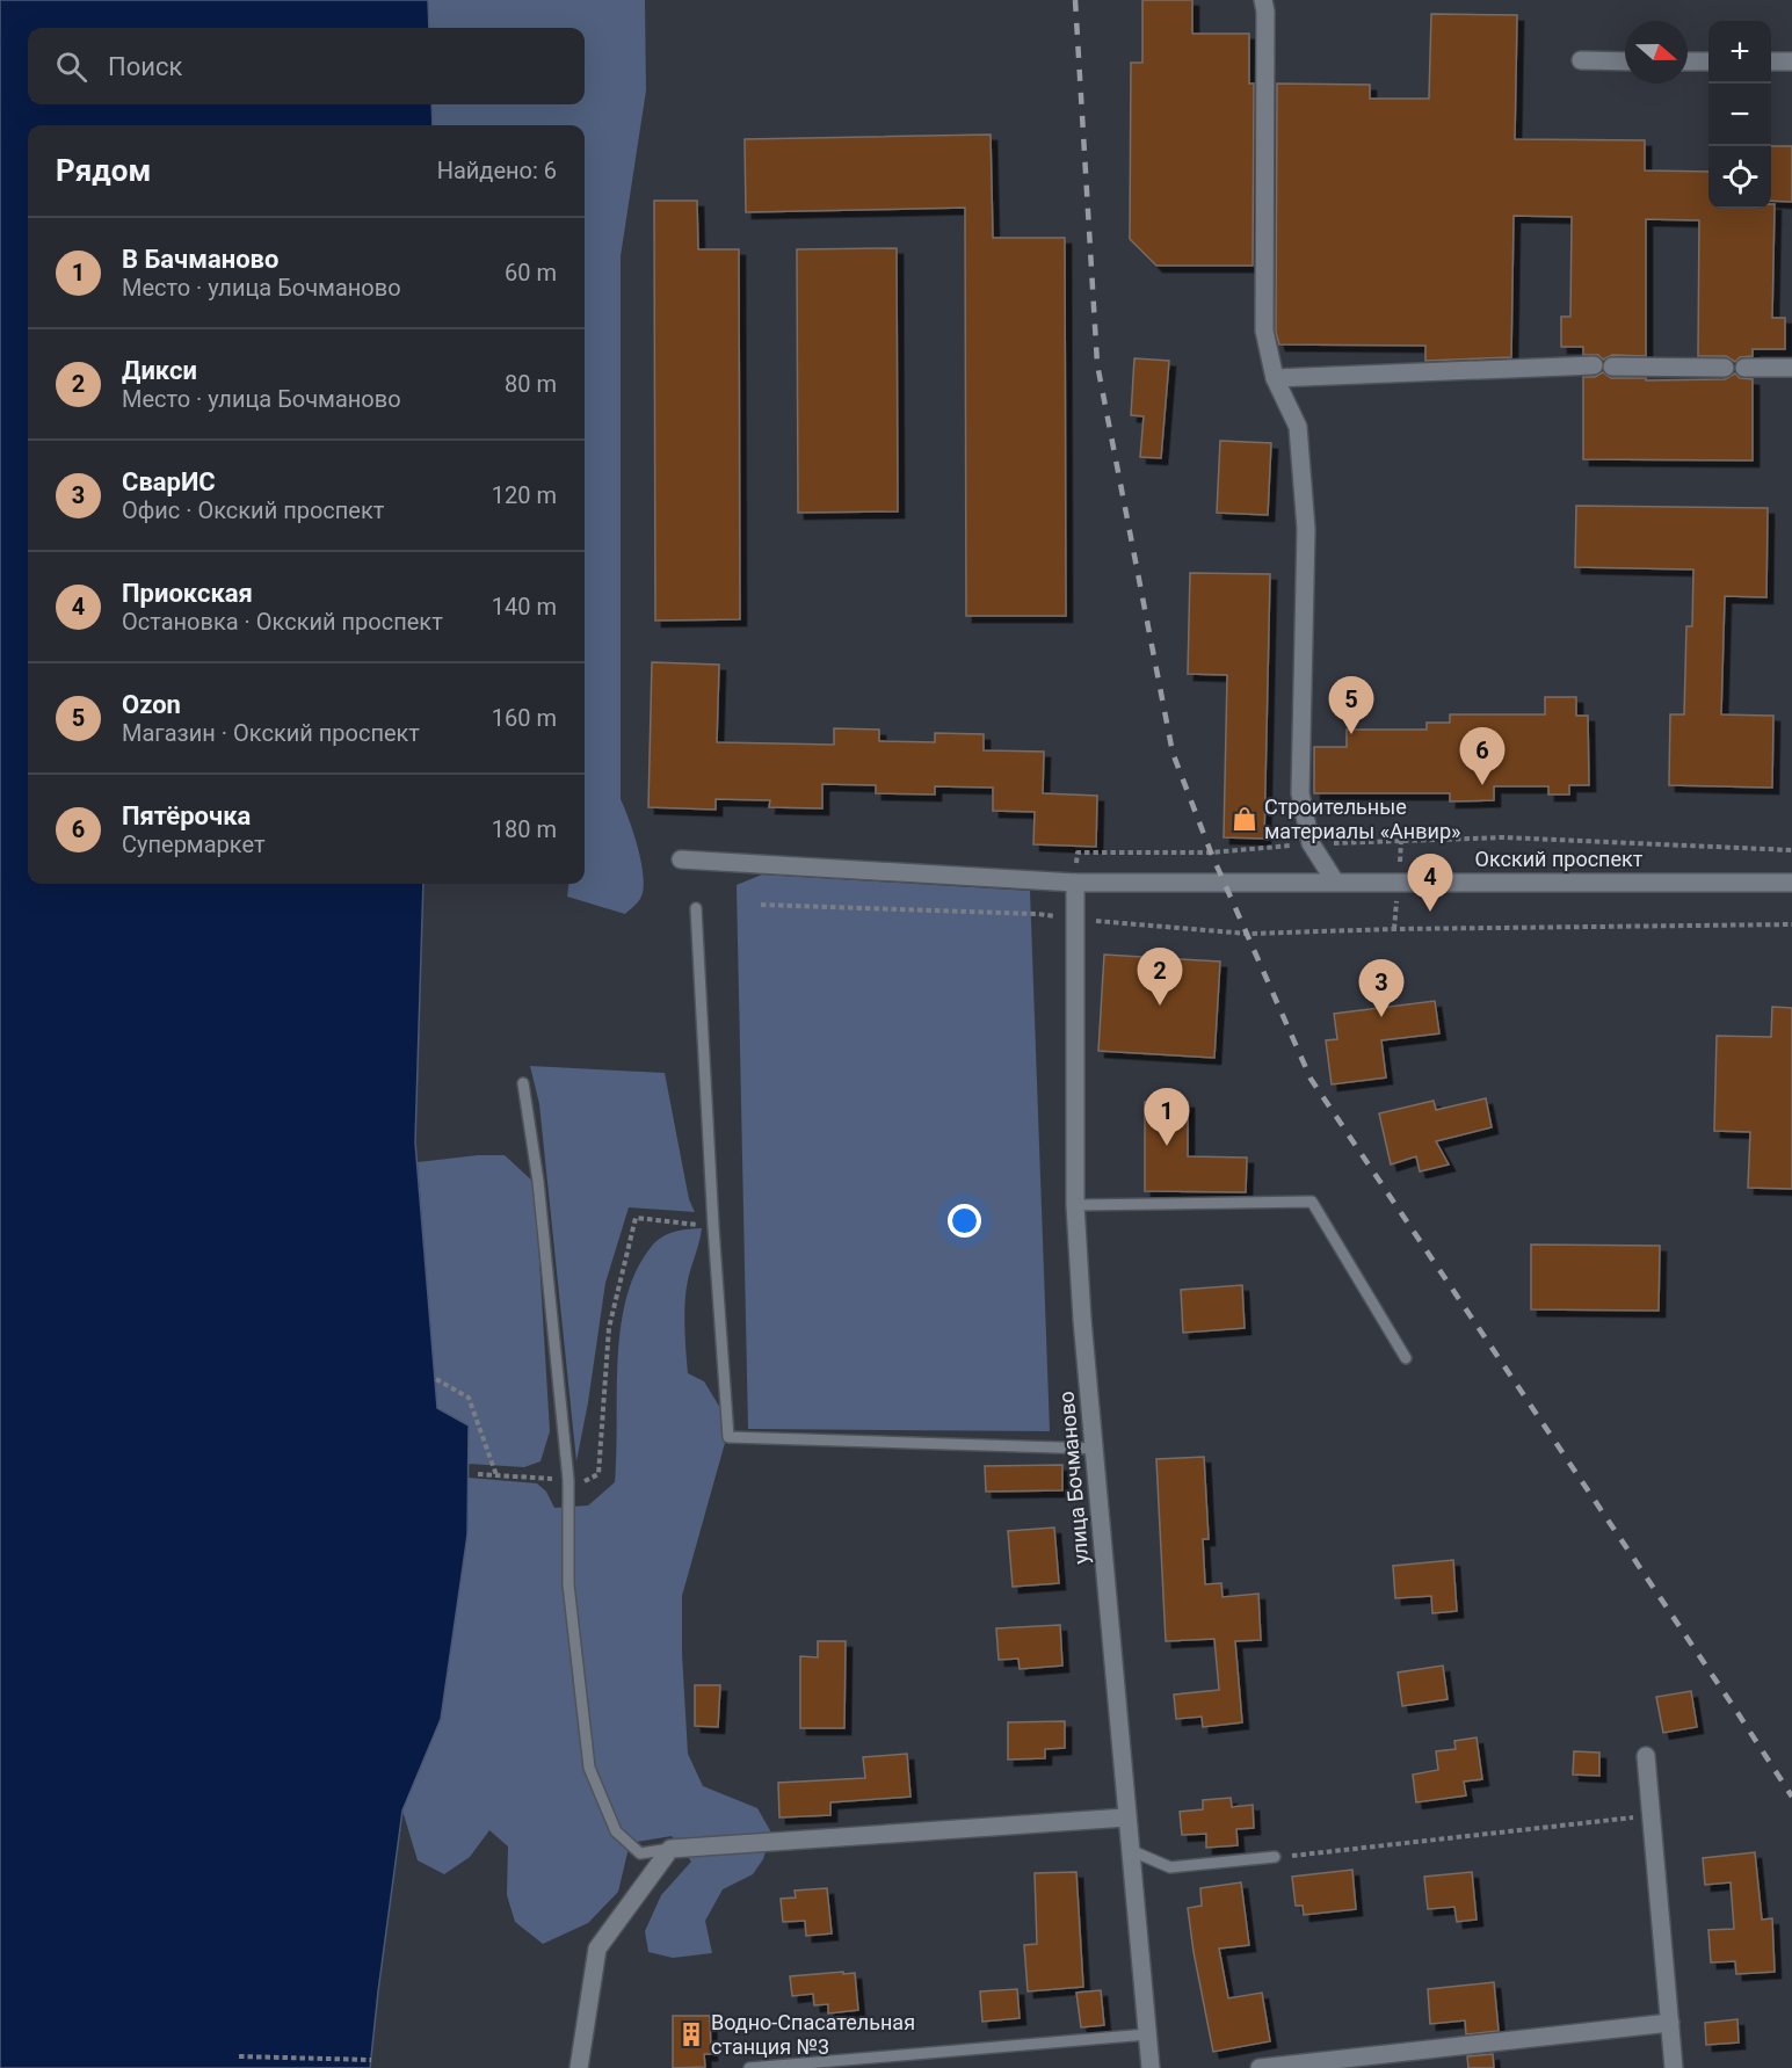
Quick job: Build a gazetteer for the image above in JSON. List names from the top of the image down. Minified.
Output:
{"streets":{"street":["Окский проспект","улица Бочманово"]},"crossings":[["Окский проспект","улица Бочманово"]],"places":{"shop":["Строительные материалы «Анвир»"],"building":["Водно-Спасательная станция №3"]},"north":"right","page":{"map_buttons":["+","−"],"search":"Поиск","heading":["Рядом","Найдено: 6"],"list":[{"mark":"1","name":"В Бачманово","note":"Место · улица Бочманово","value":"60 m"},{"mark":"2","name":"Дикси","note":"Место · улица Бочманово","value":"80 m"},{"mark":"3","name":"СварИС","note":"Офис · Окский проспект","value":"120 m"},{"mark":"4","name":"Приокская","note":"Остановка · Окский проспект","value":"140 m"},{"mark":"5","name":"Ozon","note":"Магазин · Окский проспект","value":"160 m"},{"mark":"6","name":"Пятёрочка","note":"Супермаркет","value":"180 m"}],"pins":["5","6","4","2","3","1"]}}
